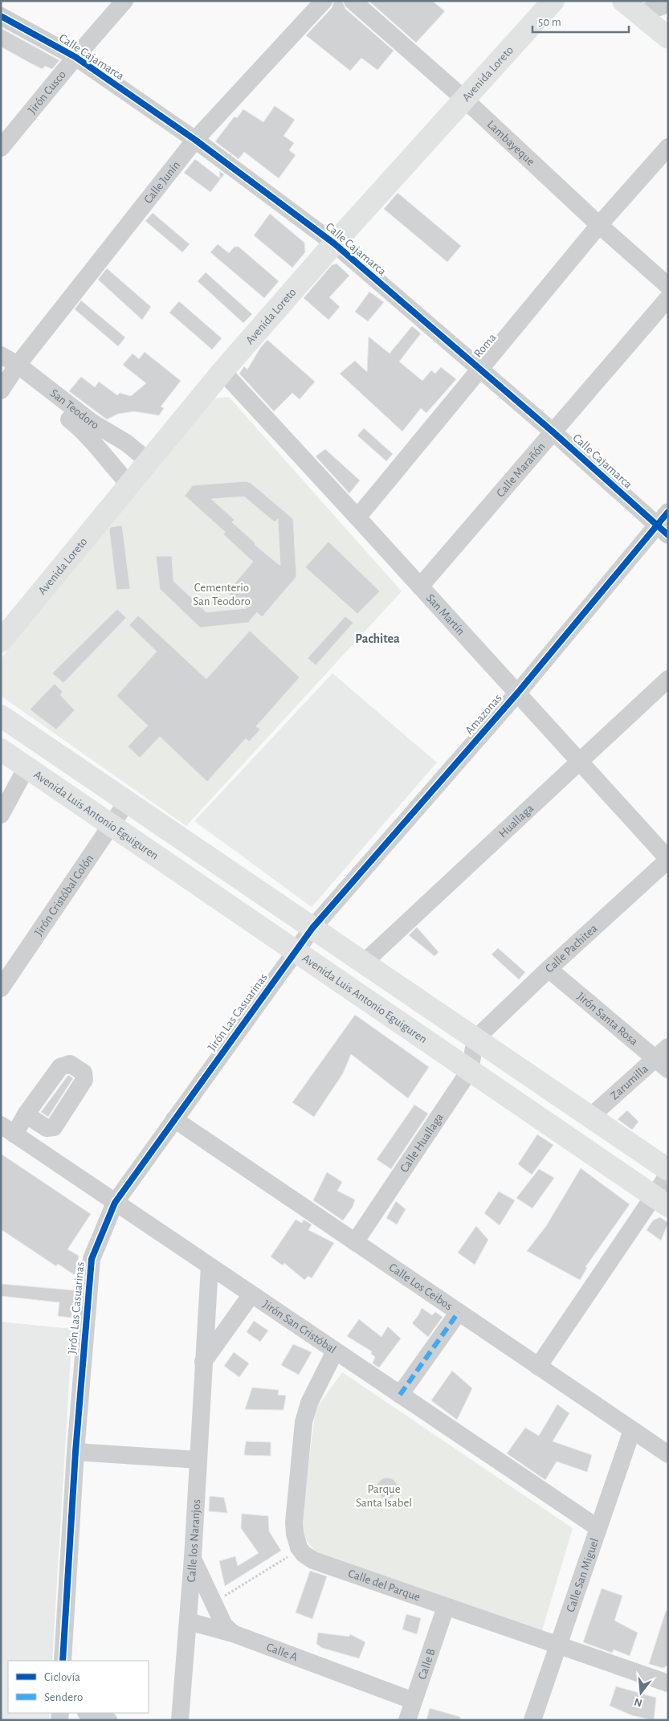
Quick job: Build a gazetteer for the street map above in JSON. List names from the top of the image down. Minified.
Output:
{"streets":{"main road":["Avenida Loreto","Avenida Luis Antonio Eguiguren"],"street":["Calle Cajamarca","Jirón Cusco","Lambayeque","Calle Junín","Roma","San Teodoro","Calle Marañón","San Martín","Amazonas","Huallaga","Jirón Cristóbal Colón","Calle Pachitea","Jirón Las Casuarinas","Jirón Santa Rosa","Zarumilla","Calle Huallaga","Calle Los Ceibos","Jirón San Cristóbal","Calle los Naranjos","Calle San Miguel","Calle del Parque","Calle A","Calle B"]},"crossings":[["Calle Cajamarca","Avenida Loreto"],["Calle Cajamarca","Jirón Cusco"],["Calle Cajamarca","Calle Junín"],["Calle Cajamarca","Roma"],["Calle Cajamarca","Calle Marañón"],["Calle Cajamarca","Amazonas"],["Avenida Loreto","Lambayeque"],["Avenida Loreto","San Teodoro"],["Avenida Loreto","San Martín"],["Lambayeque","Roma"],["Calle Junín","San Teodoro"],["Roma","San Martín"],["Calle Marañón","San Martín"],["San Martín","Amazonas"],["San Martín","Huallaga"],["San Martín","Calle Pachitea"],["Amazonas","Jirón Las Casuarinas"],["Avenida Luis Antonio Eguiguren","Jirón Cristóbal Colón"],["Avenida Luis Antonio Eguiguren","Jirón Las Casuarinas"],["Avenida Luis Antonio Eguiguren","Calle Huallaga"],["Calle Pachitea","Jirón Santa Rosa"],["Calle Pachitea","Calle Huallaga"],["Jirón Las Casuarinas","Calle Los Ceibos"],["Jirón Las Casuarinas","Jirón San Cristóbal"],["Jirón Santa Rosa","Zarumilla"],["Calle Huallaga","Calle Los Ceibos"],["Calle Los Ceibos","Calle San Miguel"],["Jirón San Cristóbal","Calle los Naranjos"],["Jirón San Cristóbal","Calle San Miguel"],["Calle los Naranjos","Calle A"],["Calle San Miguel","Calle del Parque"],["Calle del Parque","Calle B"],["Calle A","Calle B"]],"districts":["Pachitea"],"parks":["Cementerio San Teodoro","Parque Santa Isabel"],"legend":["Ciclovía","Sendero"],"scale_bar":"50 m","north":"bottom"}
